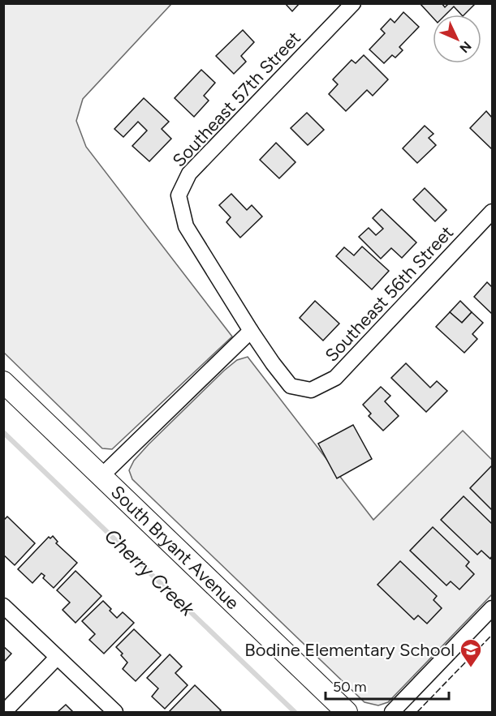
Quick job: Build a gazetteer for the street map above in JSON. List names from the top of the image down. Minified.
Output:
{"streets":{"main road":["South Bryant Avenue"],"street":["Southeast 57th Street","Southeast 56th Street"]},"crossings":[["Southeast 57th Street","Southeast 56th Street"]],"water":["Cherry Creek"],"places":{"school or university":["Bodine Elementary School"]},"scale_bar":"50 m","north":"bottom right"}
